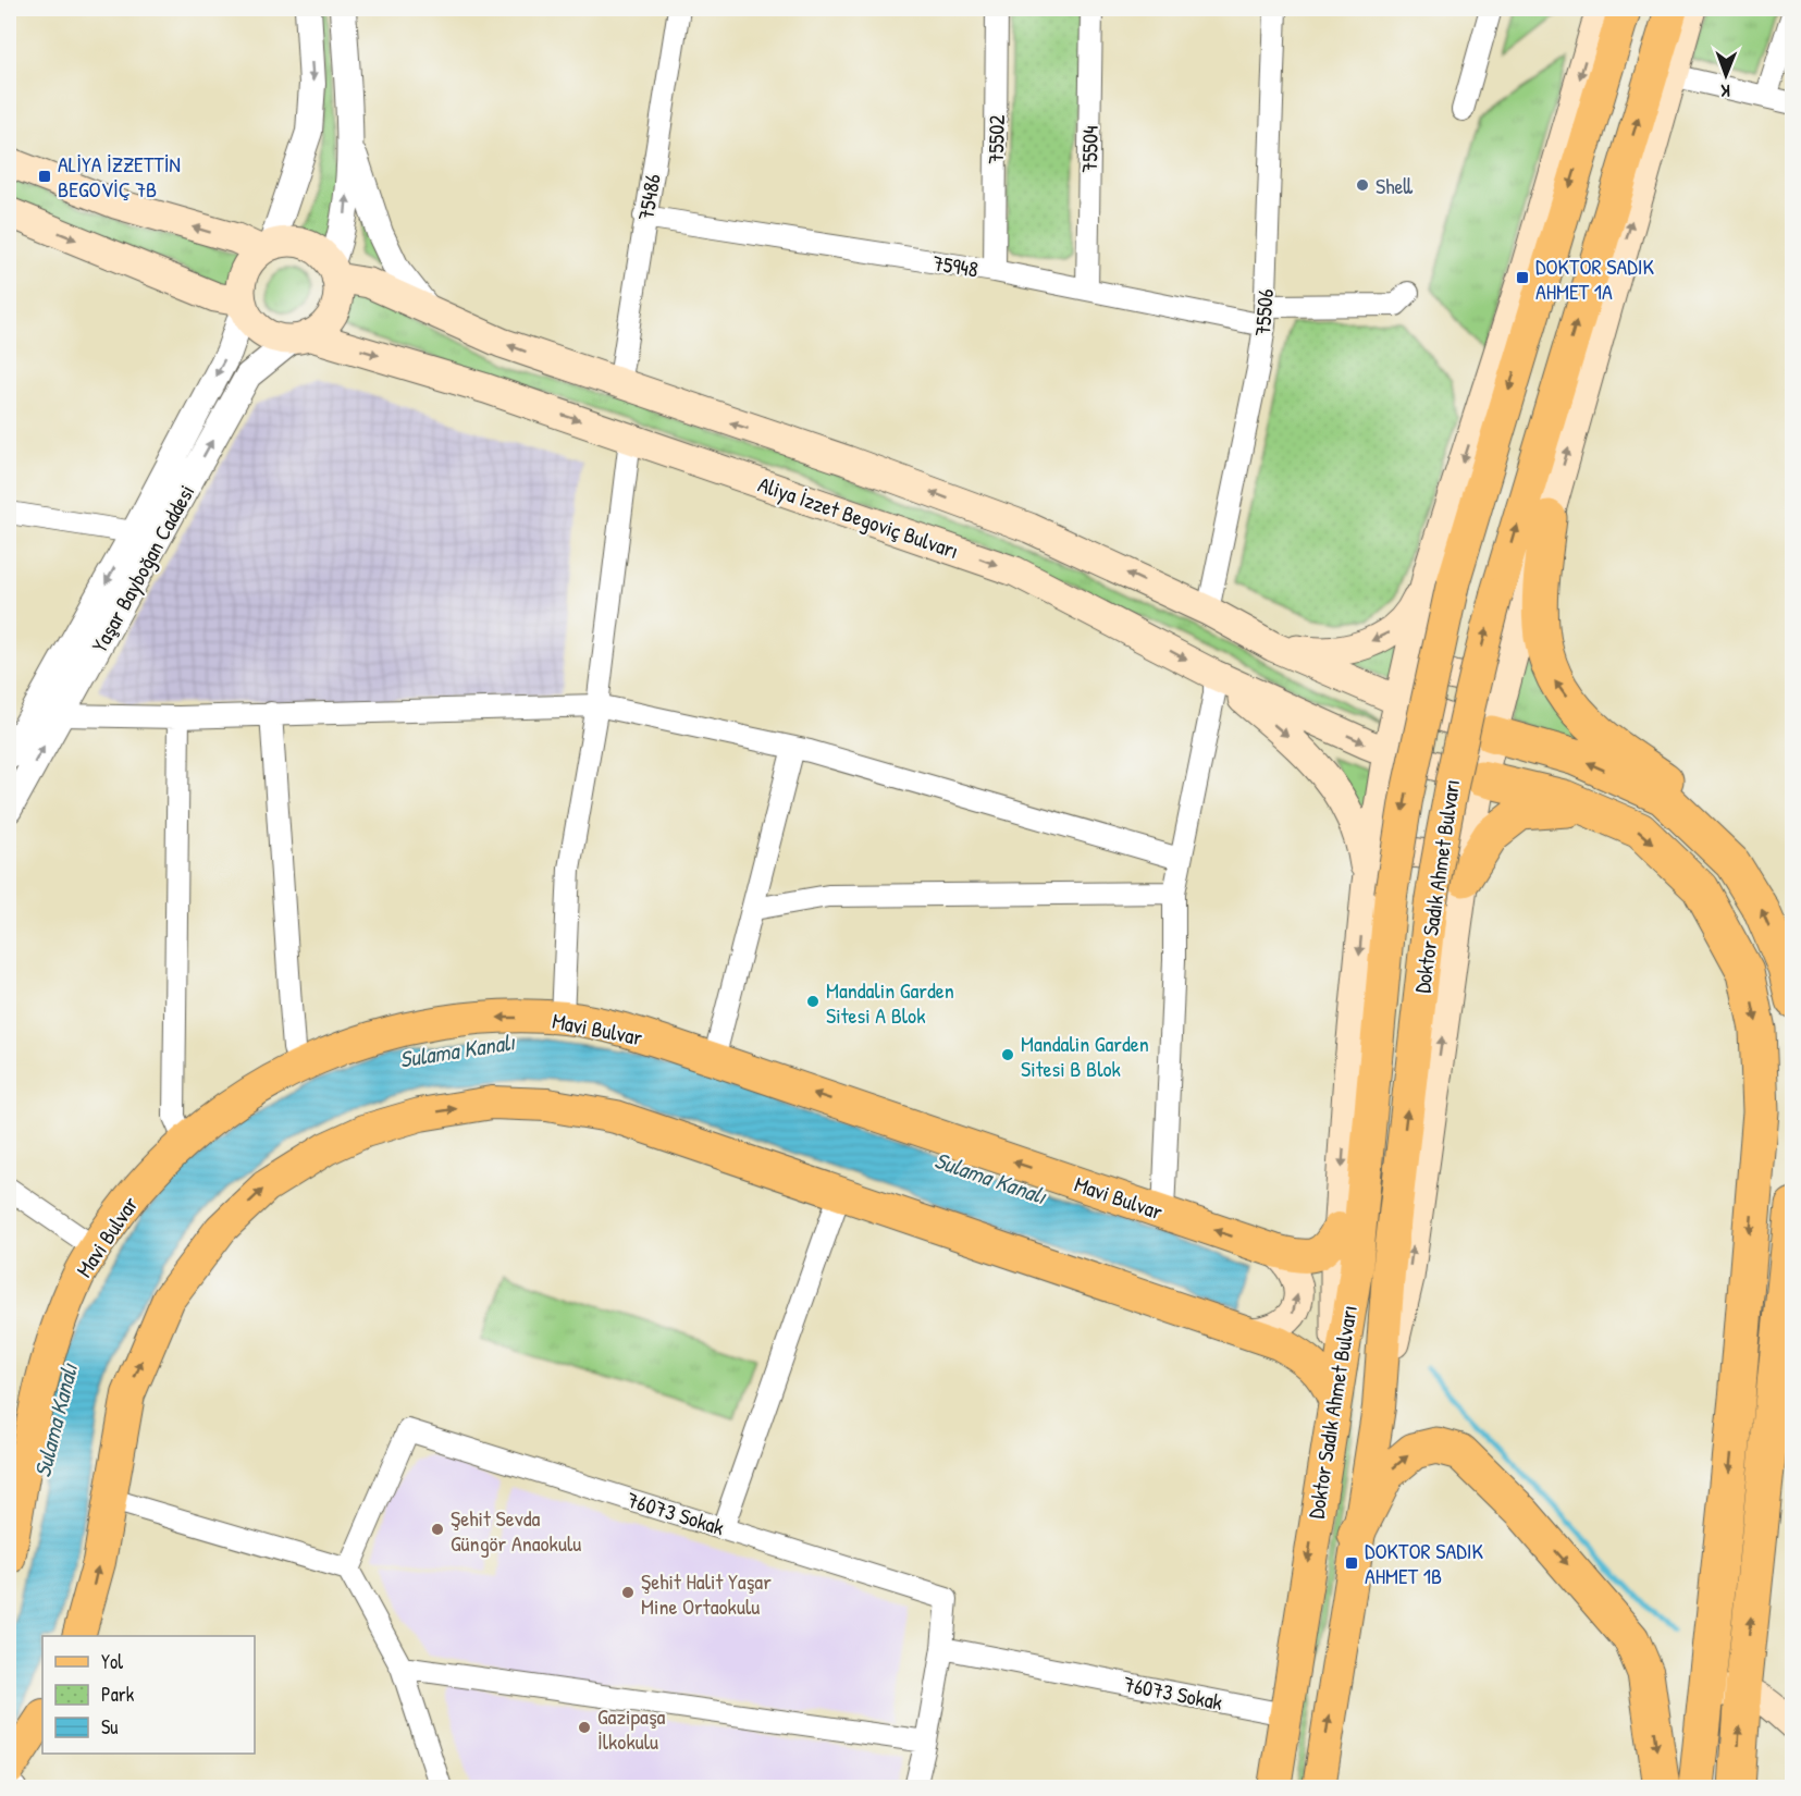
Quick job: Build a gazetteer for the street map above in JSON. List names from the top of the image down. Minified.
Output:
{"streets":{"main road":["Aliya İzzet Begoviç Bulvarı","Doktor Sadık Ahmet Bulvarı","Mavi Bulvar"],"street":["75502","75504","75486","75948","75506","Yaşar Bayboğan Caddesi","76073 Sokak"]},"crossings":[["75502","75948"],["75504","75948"],["75486","75948"],["75948","75506"],["Aliya İzzet Begoviç Bulvarı","Yaşar Bayboğan Caddesi"],["Doktor Sadık Ahmet Bulvarı","76073 Sokak"]],"water":["Sulama Kanalı"],"places":{"transit":["ALİYA İZZETTİN BEGOVİÇ 7B","DOKTOR SADIK AHMET 1A","DOKTOR SADIK AHMET 1B"],"other":["Shell","Mandalin Garden Sitesi A Blok","Mandalin Garden Sitesi B Blok","Şehit Sevda Güngör Anaokulu","Şehit Halit Yaşar Mine Ortaokulu","Gazipaşa İlkokulu"]},"legend":["Yol","Park","Su"],"north":"bottom"}
